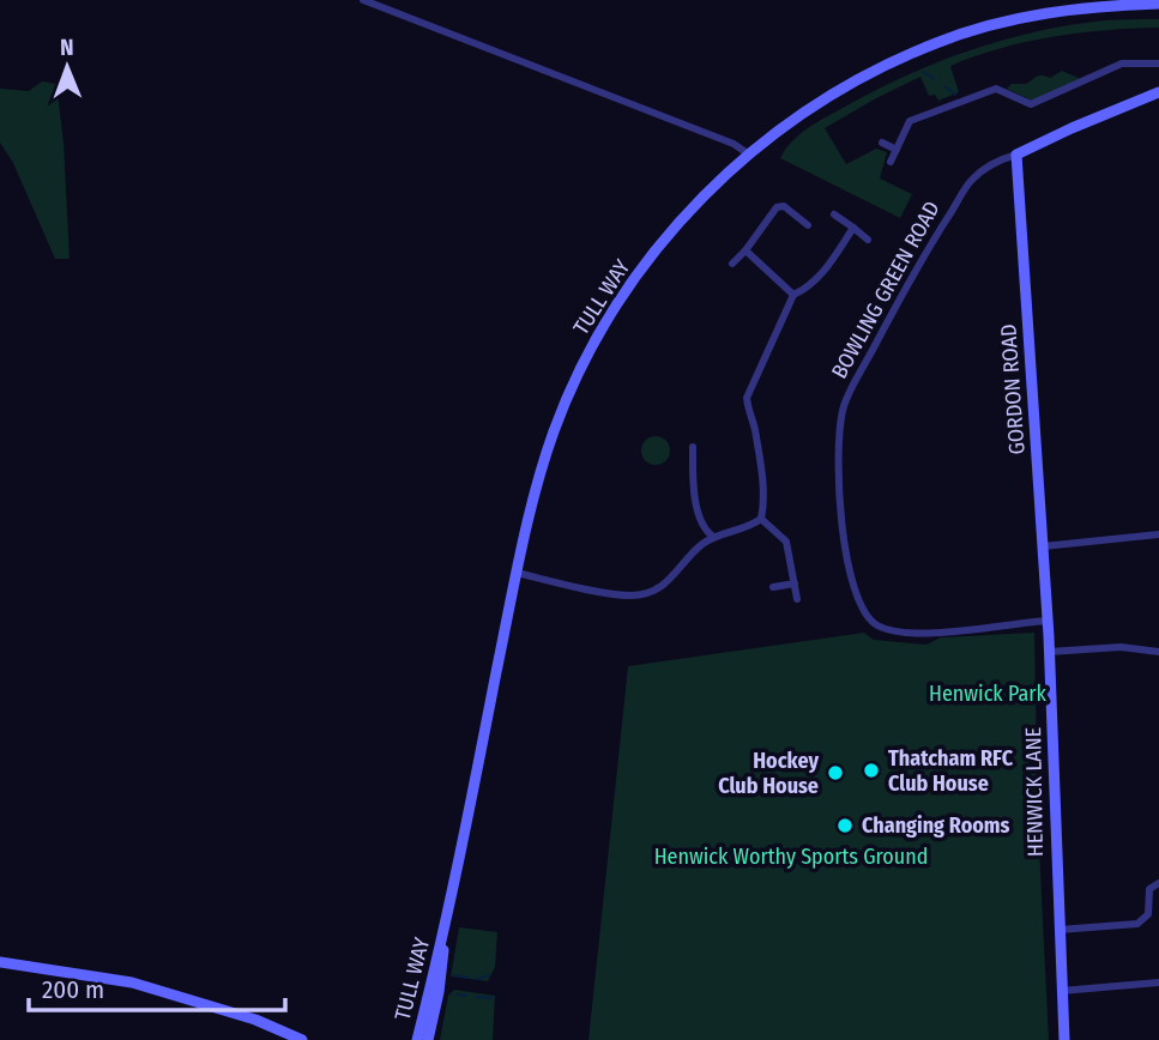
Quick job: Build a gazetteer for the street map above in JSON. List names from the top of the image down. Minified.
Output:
{"streets":{"street":["BOWLING GREEN ROAD","TULL WAY","GORDON ROAD","HENWICK LANE"]},"crossings":[["BOWLING GREEN ROAD","GORDON ROAD"],["BOWLING GREEN ROAD","HENWICK LANE"],["GORDON ROAD","HENWICK LANE"]],"parks":["Henwick Park","Henwick Worthy Sports Ground"],"places":["Thatcham RFC Club House","Hockey Club House","Changing Rooms"],"scale_bar":"200 m","north":"top"}
